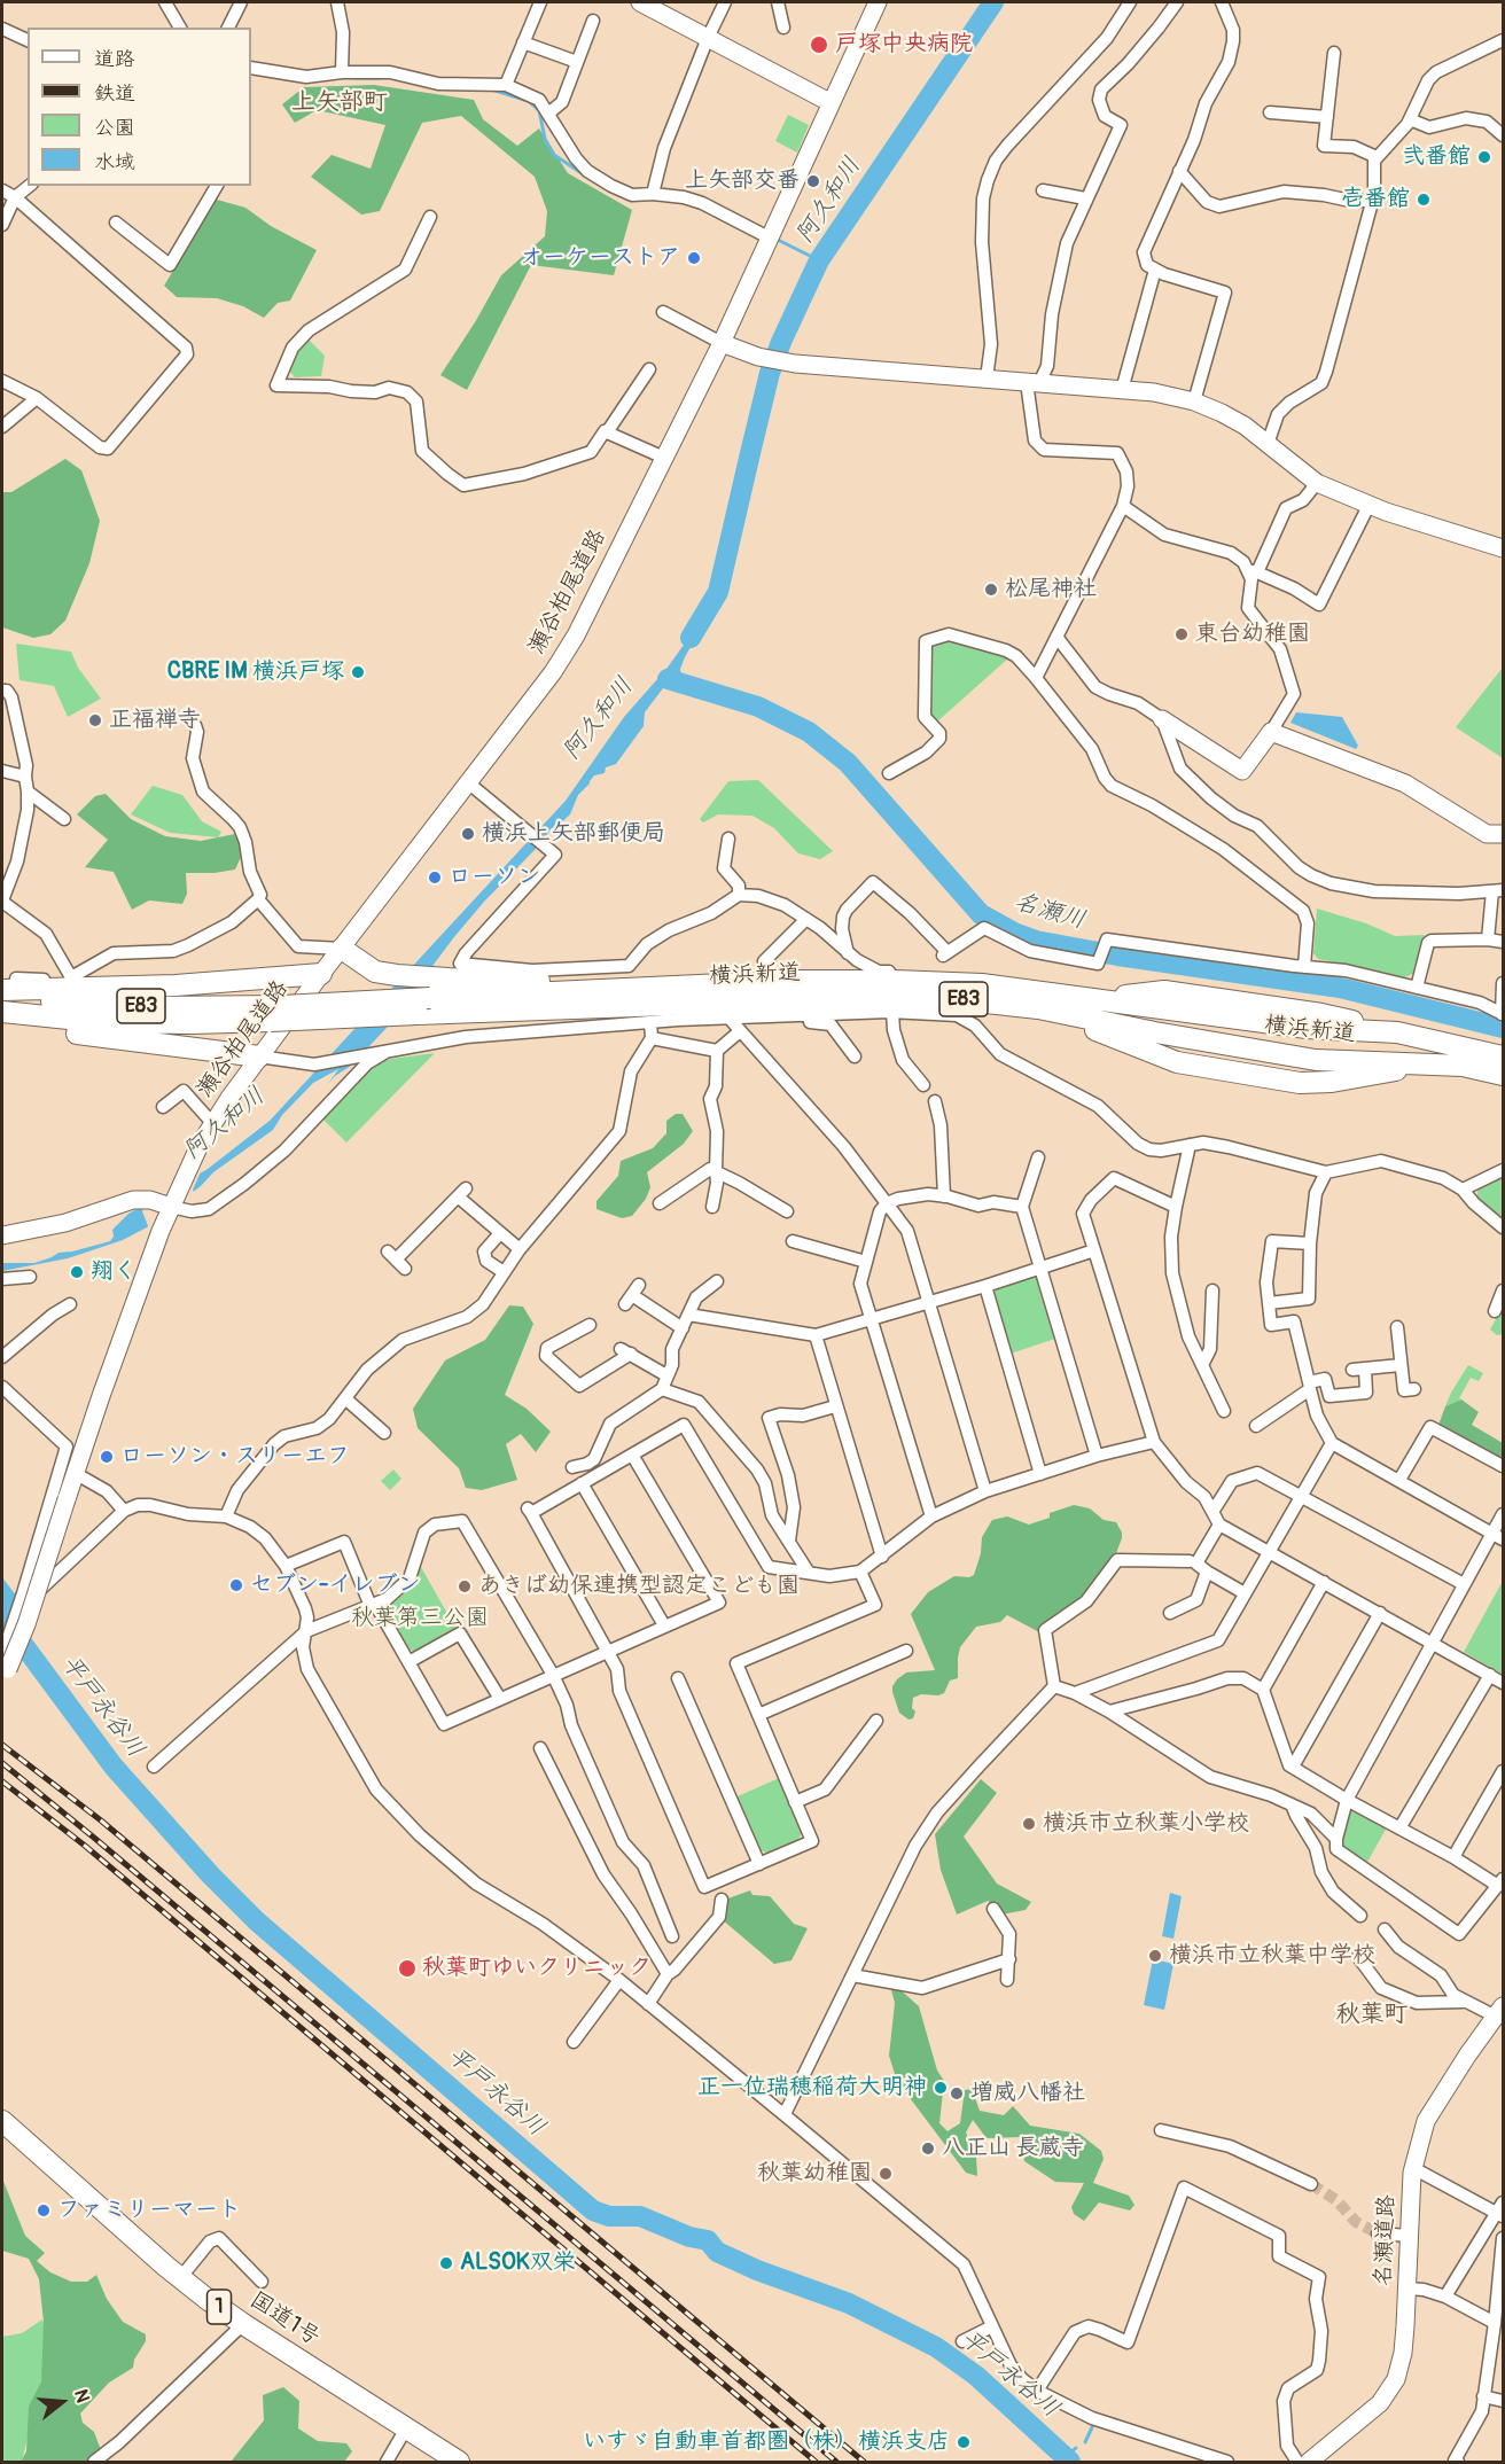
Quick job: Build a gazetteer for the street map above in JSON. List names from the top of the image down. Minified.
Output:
{"streets":{"highway":["横浜新道","E83","1","国道1号"],"street":["瀬谷柏尾道路","名瀬道路"]},"districts":["上矢部町","秋葉町"],"water":["阿久和川","名瀬川","平戸永谷川"],"parks":["秋葉第三公園"],"places":["戸塚中央病院","弐番館","上矢部交番","壱番館","オーケーストア","松尾神社","東台幼稚園","CBRE IM 横浜戸塚","正福禅寺","横浜上矢部郵便局","ローソン","翔く","ローソン・スリーエフ","セブン-イレブン","あきば幼保連携型認定こども園","横浜市立秋葉小学校","横浜市立秋葉中学校","秋葉町ゆいクリニック","正一位瑞穂稲荷大明神","増威八幡社","八正山 長蔵寺","秋葉幼稚園","ファミリーマート","ALSOK双栄","いすゞ自動車首都圏（株）横浜支店"],"legend":["道路","鉄道","公園","水域"],"north":"right"}
